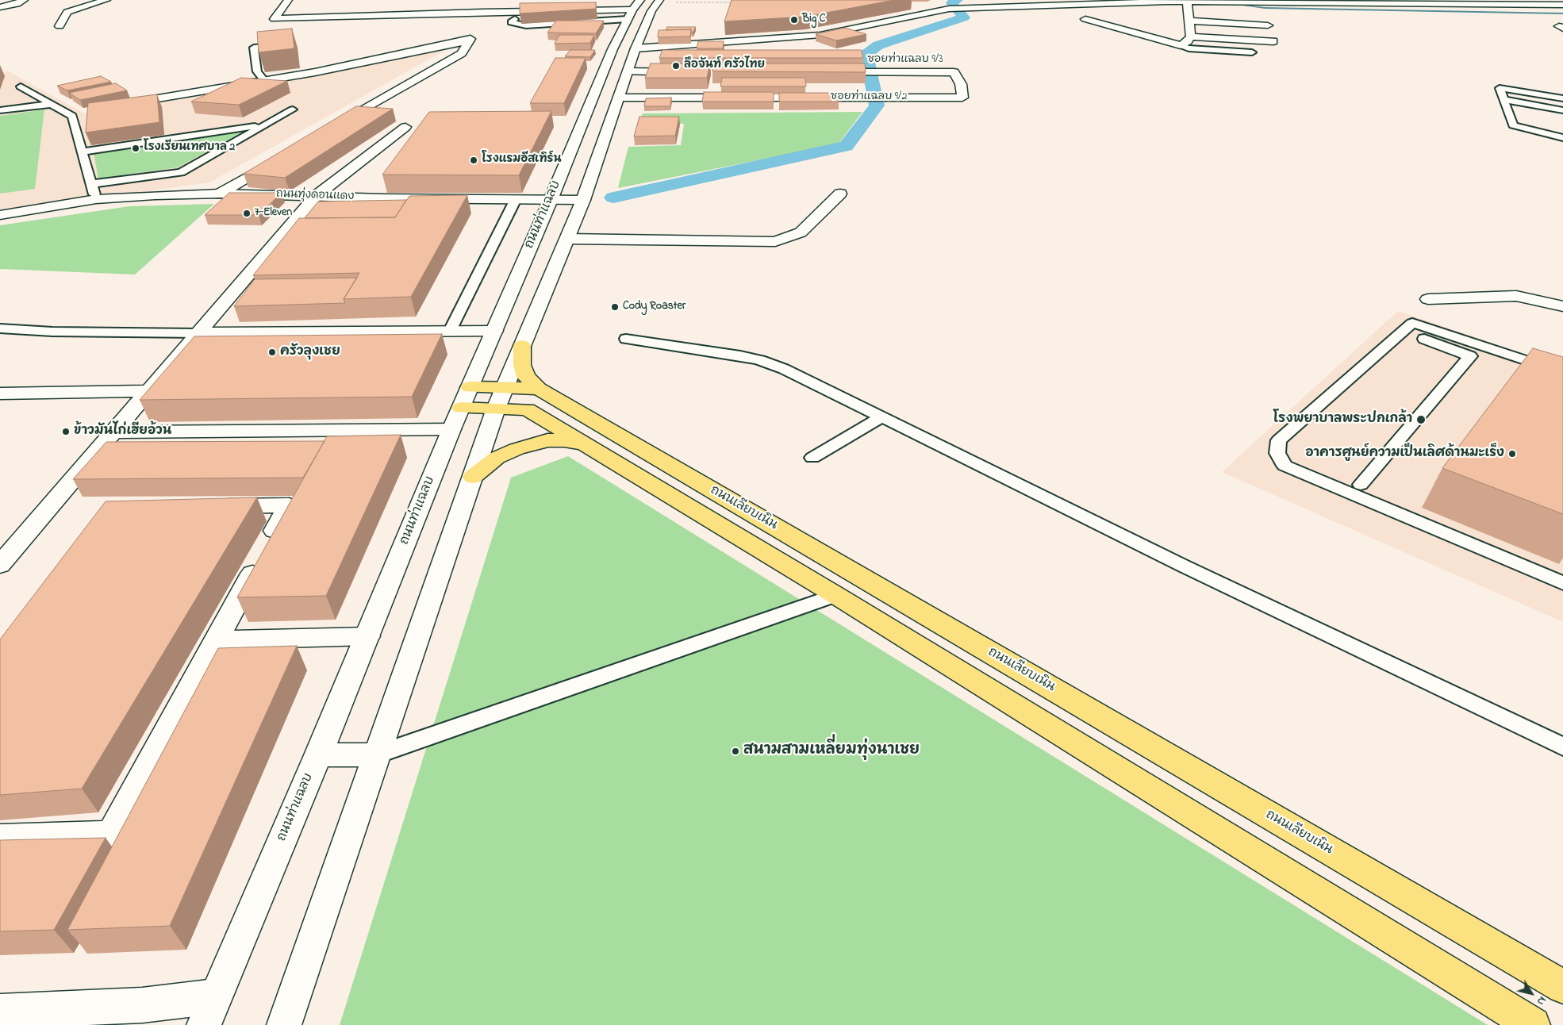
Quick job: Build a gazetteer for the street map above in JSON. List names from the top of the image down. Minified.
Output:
{"streets":{"main road":["ถนนเลียบเนิน"],"street":["ซอยท่าแฉลบ 9/3","ซอยท่าแฉลบ 9/2","ถนนทุ่งดอนแดง","ถนนท่าแฉลบ"]},"crossings":[["ซอยท่าแฉลบ 9/3","ซอยท่าแฉลบ 9/2"],["ซอยท่าแฉลบ 9/2","ถนนท่าแฉลบ"],["ถนนทุ่งดอนแดง","ถนนท่าแฉลบ"],["ถนนท่าแฉลบ","ถนนเลียบเนิน"]],"places":["Big C","ลือจันท์ ครัวไทย","โรงเรียนเทศบาล 2","โรงแรมอีสเทิร์น","7-Eleven","Cody Roaster","ครัวลุงเชย","โรงพยาบาลพระปกเกล้า","ข้าวมันไก่เฮียอ้วน","อาคารศูนย์ความเป็นเลิศด้านมะเร็ง","สนามสามเหลี่ยมทุ่งนาเชย"],"north":"bottom right"}
